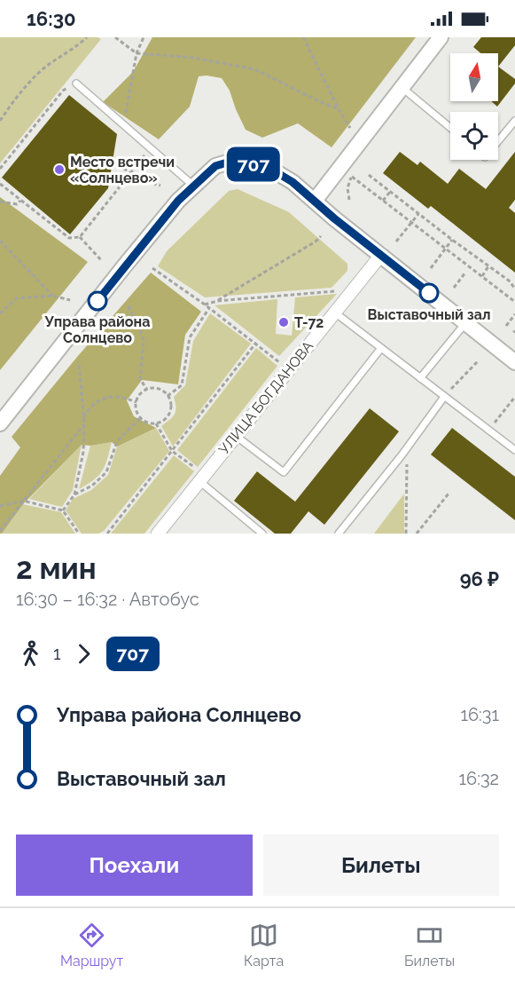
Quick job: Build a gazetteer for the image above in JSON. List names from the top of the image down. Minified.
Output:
{"streets":{"street":["УЛИЦА БОГДАНОВА"]},"places":["Место встречи «Солнцево»","Выставочный зал","Управа района Солнцево","Т-72"],"lines":["bus line 707"],"north":"top","page":{"status":"16:30","on_map":"707","heading":["2 мин","16:30 – 16:32 · Автобус","96 ₽"],"legs":["1","707"],"list":[{"name":"Управа района Солнцево","value":"16:31"},{"name":"Выставочный зал","value":"16:32"}],"buttons":["Поехали","Билеты"],"tabs":["Маршрут","Карта","Билеты"]}}
